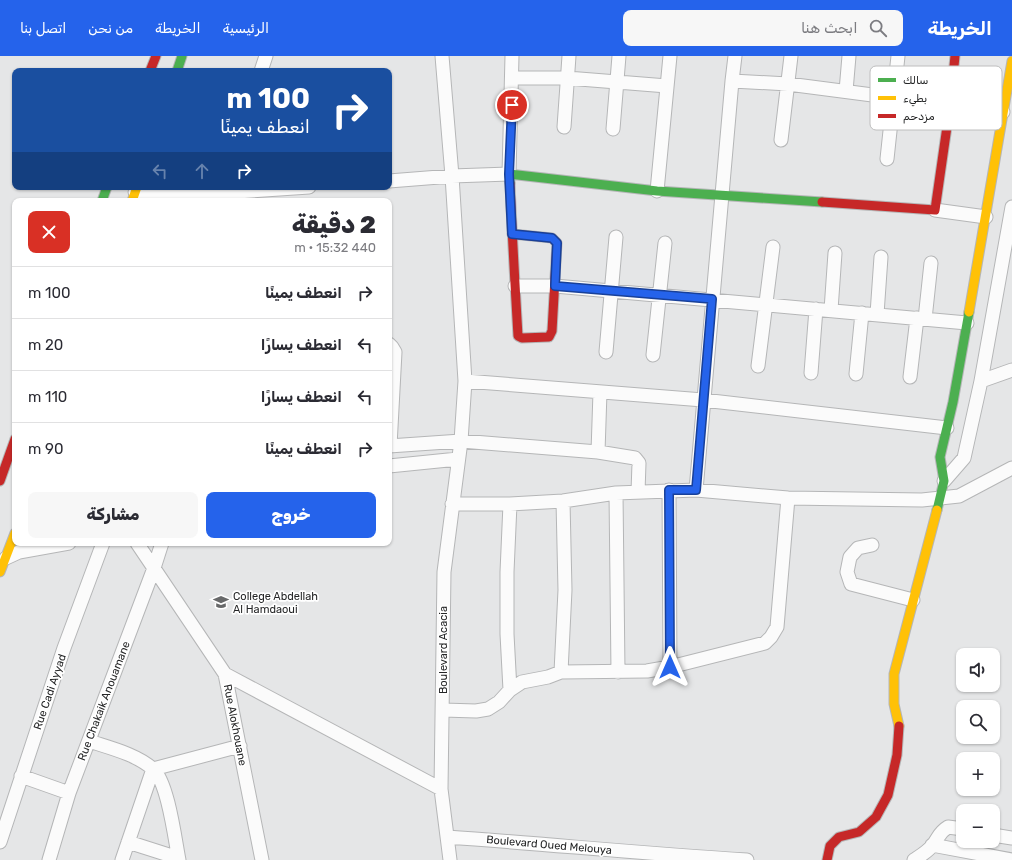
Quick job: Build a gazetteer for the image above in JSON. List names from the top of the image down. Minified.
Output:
{"streets":{"street":["Boulevard Acacia","Rue Cadi Ayyad","Rue Chakaik Anouamane","Rue Alokhouane","Boulevard Oued Melouya"]},"crossings":[["Boulevard Acacia","Boulevard Oued Melouya"],["Rue Chakaik Anouamane","Rue Alokhouane"]],"places":{"school or university":["College Abdellah Al Hamdaoui"]},"legend":["سالك","بطيء","مزدحم"],"page":{"header":"الخريطة","search":"ابحث هنا","nav":["الرئيسية","الخريطة","من نحن","اتصل بنا"],"turn":["100 m","انعطف يمينًا"],"heading":["2 دقيقة","440 m · 15:32"],"list":[{"name":"انعطف يمينًا","value":"100 m"},{"name":"انعطف يسارًا","value":"20 m"},{"name":"انعطف يسارًا","value":"110 m"},{"name":"انعطف يمينًا","value":"90 m"}],"buttons":["خروج","مشاركة"],"map_buttons":["+","−"]}}
